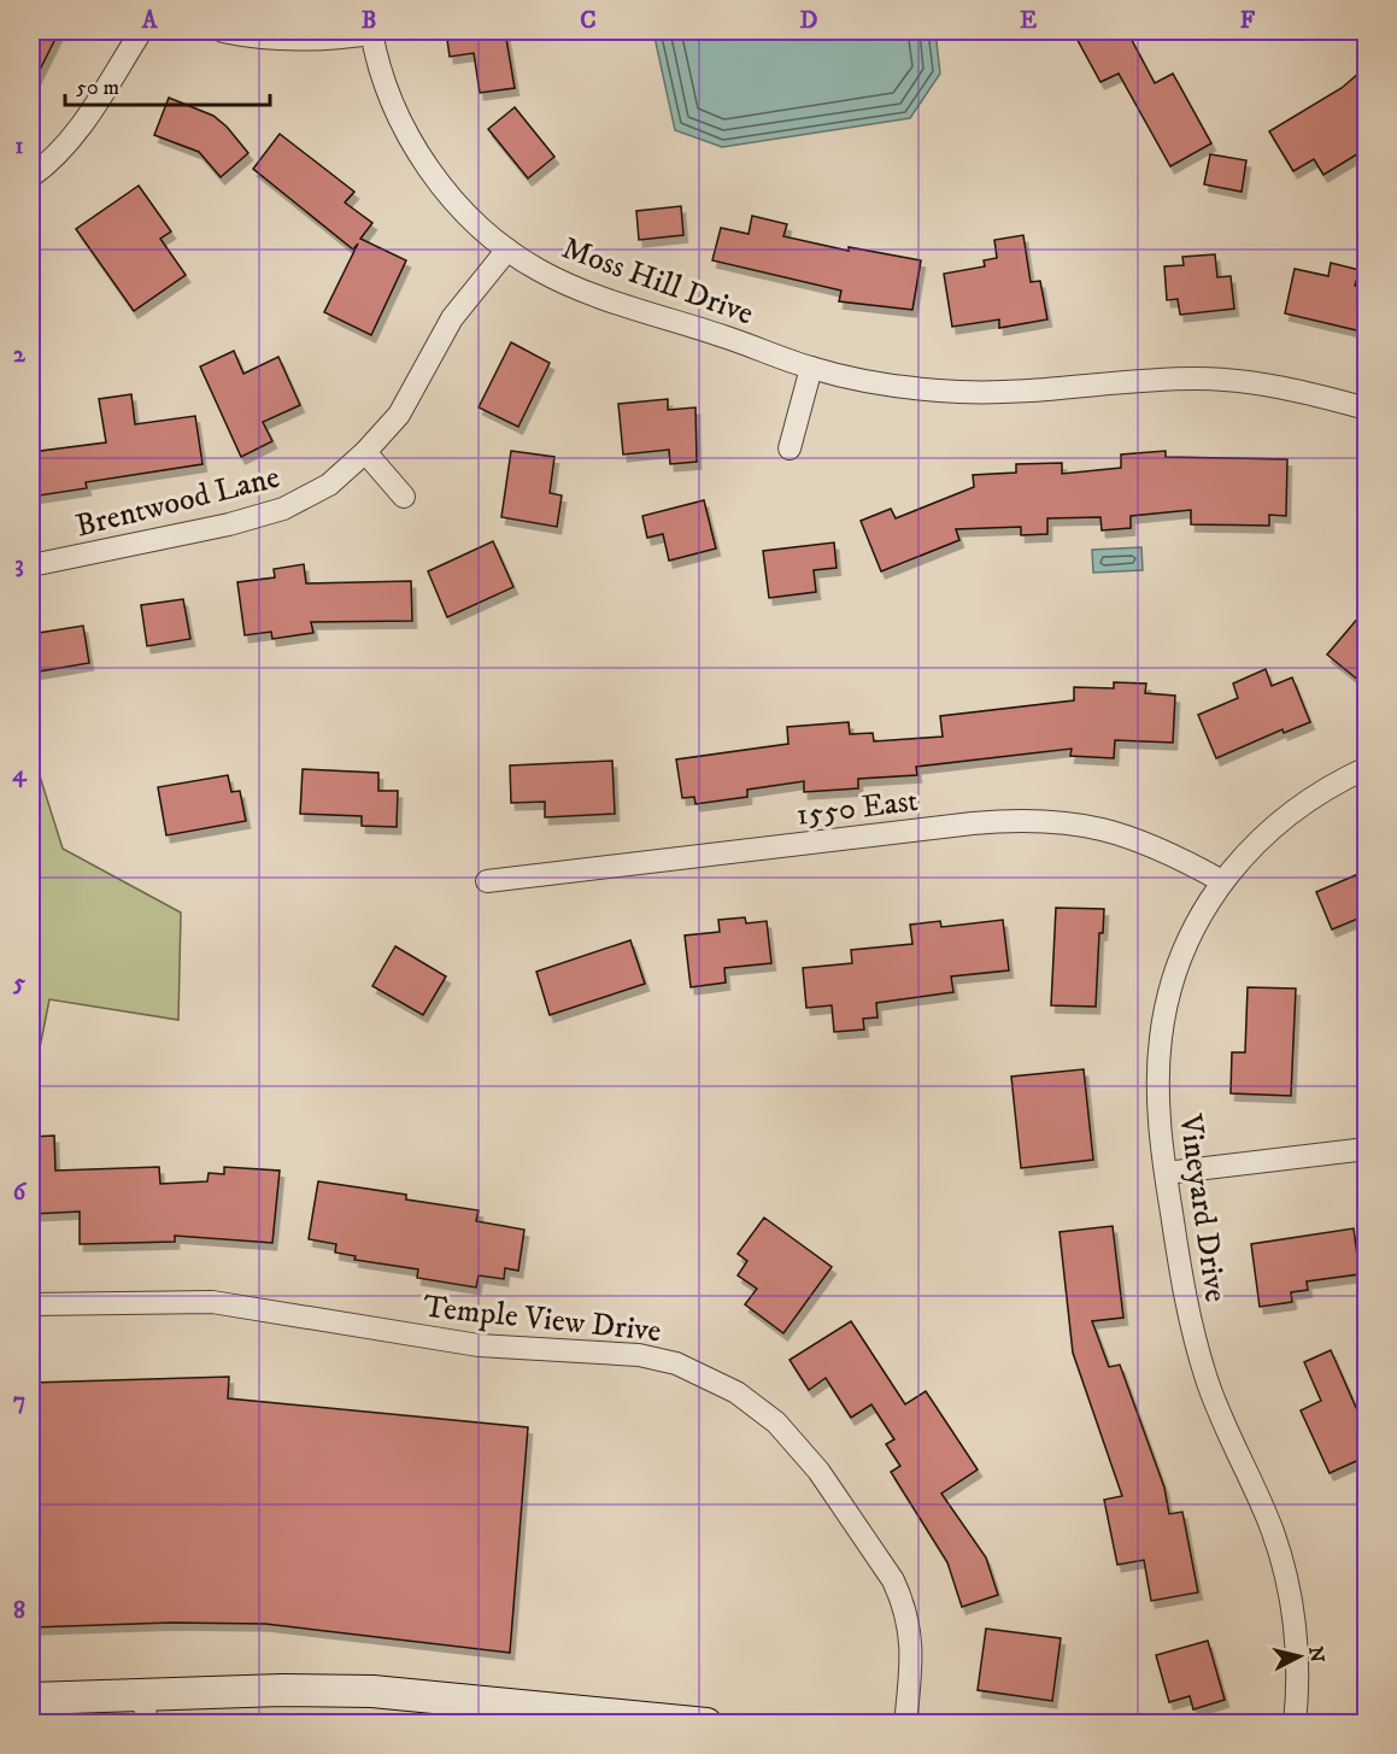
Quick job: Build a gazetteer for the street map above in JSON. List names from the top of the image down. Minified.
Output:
{"streets":{"street":["Moss Hill Drive","Brentwood Lane","1550 East","Vineyard Drive","Temple View Drive"]},"crossings":[["Moss Hill Drive","Brentwood Lane"],["1550 East","Vineyard Drive"]],"scale_bar":"50 m","north":"right","grid":{"columns":["A","B","C","D","E","F"],"rows":["1","2","3","4","5","6","7","8"]}}
